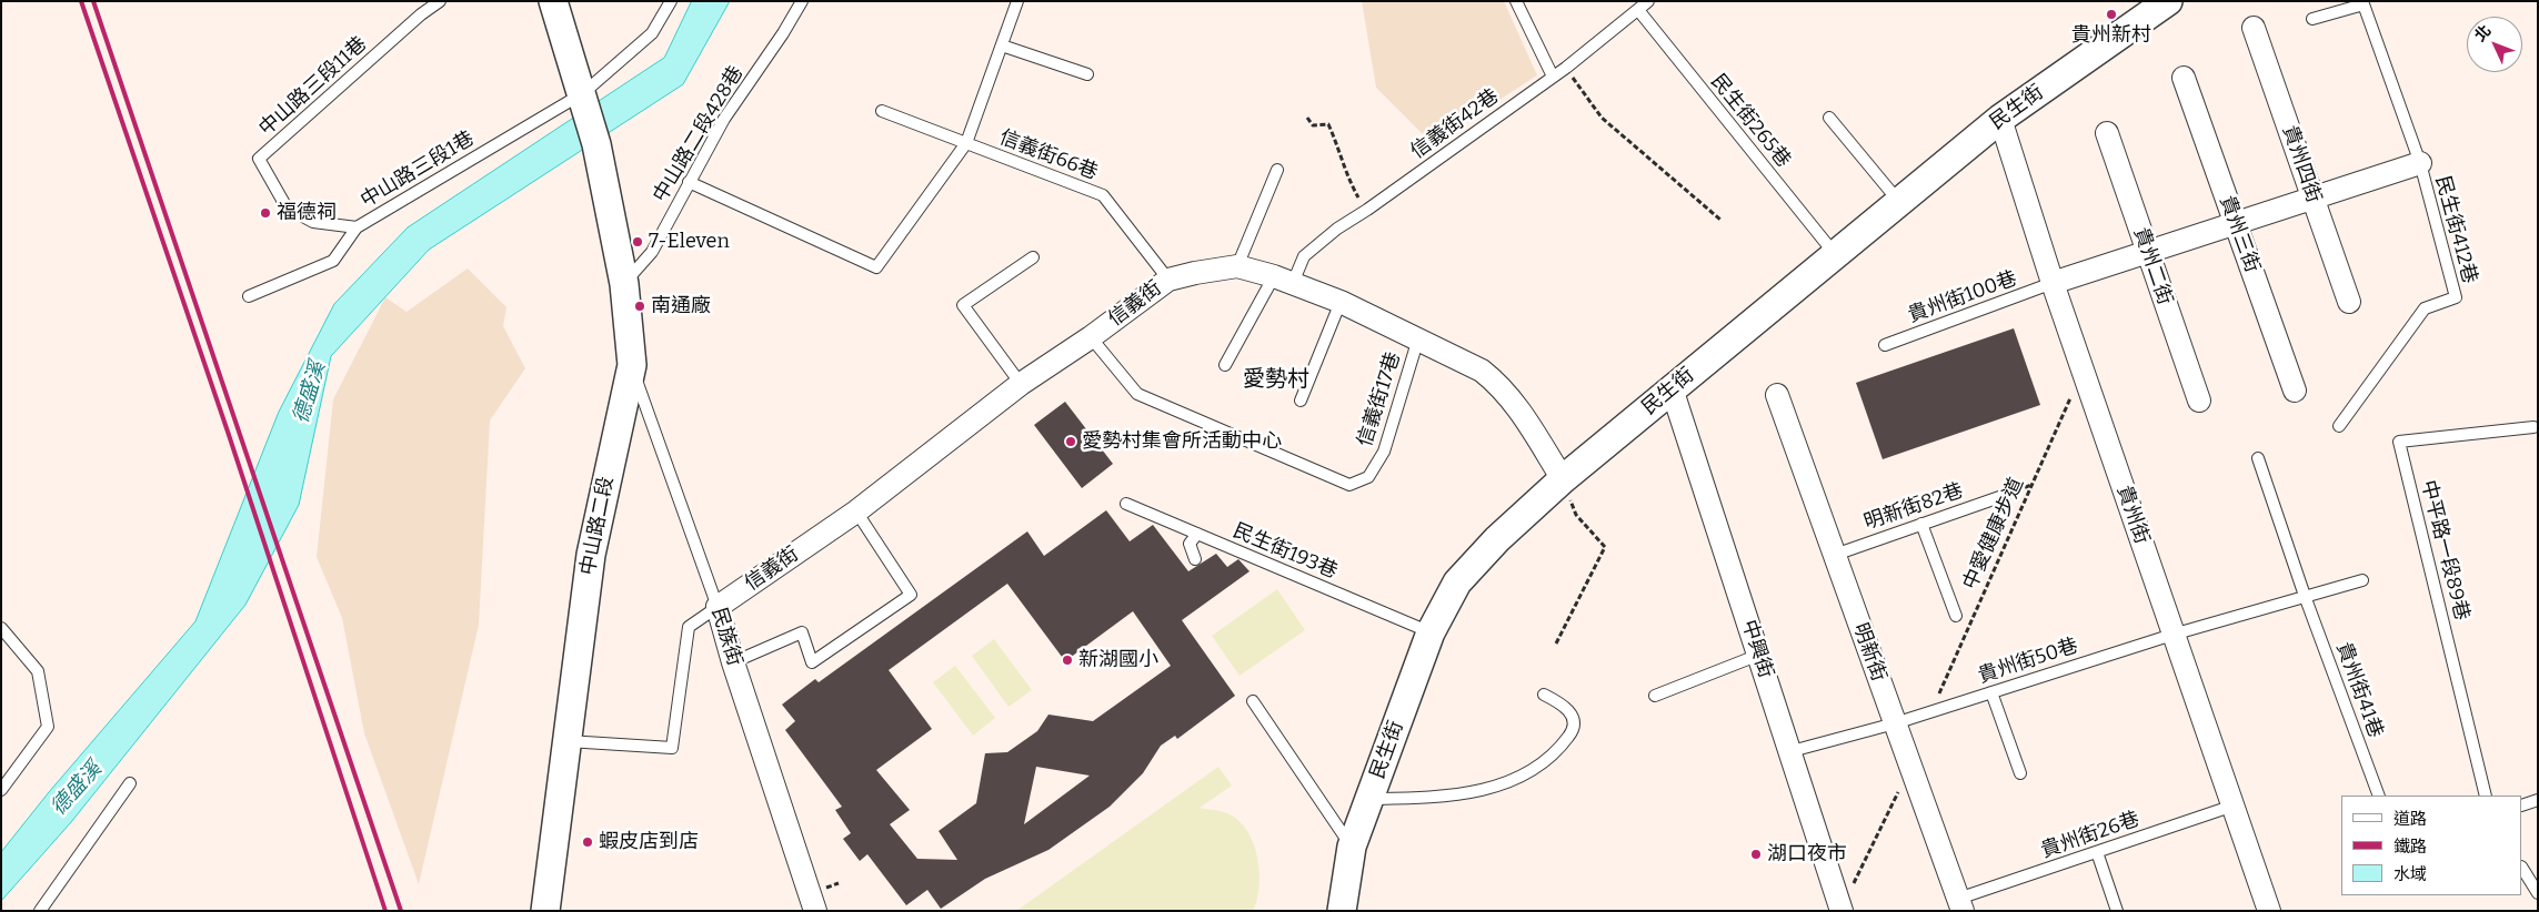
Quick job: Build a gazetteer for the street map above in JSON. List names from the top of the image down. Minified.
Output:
{"streets":{"street":["民生街","貴州四街","貴州三街","貴州二街","信義街","貴州街","中山路二段","民族街","中興街","明新街"],"lane":["中山路三段11巷","民生街265巷","信義街42巷","中山路二段428巷","信義街66巷","中山路三段1巷","民生街412巷","貴州街100巷","信義街17巷","明新街82巷","中平路一段89巷","民生街193巷","貴州街50巷","貴州街41巷","貴州街26巷"],"path":["中愛健康步道"]},"crossings":[["中山路三段11巷","中山路三段1巷"],["民生街","民生街265巷"],["民生街","信義街"],["民生街","貴州街"],["民生街","民生街193巷"],["民生街","中興街"],["民生街265巷","信義街42巷"],["信義街42巷","信義街"],["中山路二段428巷","中山路二段"],["信義街66巷","信義街"],["中山路三段1巷","中山路二段"],["貴州街100巷","貴州街"],["信義街","信義街17巷"],["信義街","民族街"],["明新街82巷","明新街"],["貴州街","中愛健康步道"],["貴州街","貴州街50巷"],["貴州街","貴州街26巷"],["中山路二段","民族街"],["中愛健康步道","貴州街50巷"],["中興街","貴州街50巷"],["明新街","貴州街50巷"],["明新街","貴州街26巷"]],"districts":["愛勢村"],"water":["德盛溪"],"places":["貴州新村","福德祠","7-Eleven","南通廠","愛勢村集會所活動中心","新湖國小","蝦皮店到店","湖口夜市"],"legend":["道路","鐵路","水域"],"north":"top left"}
